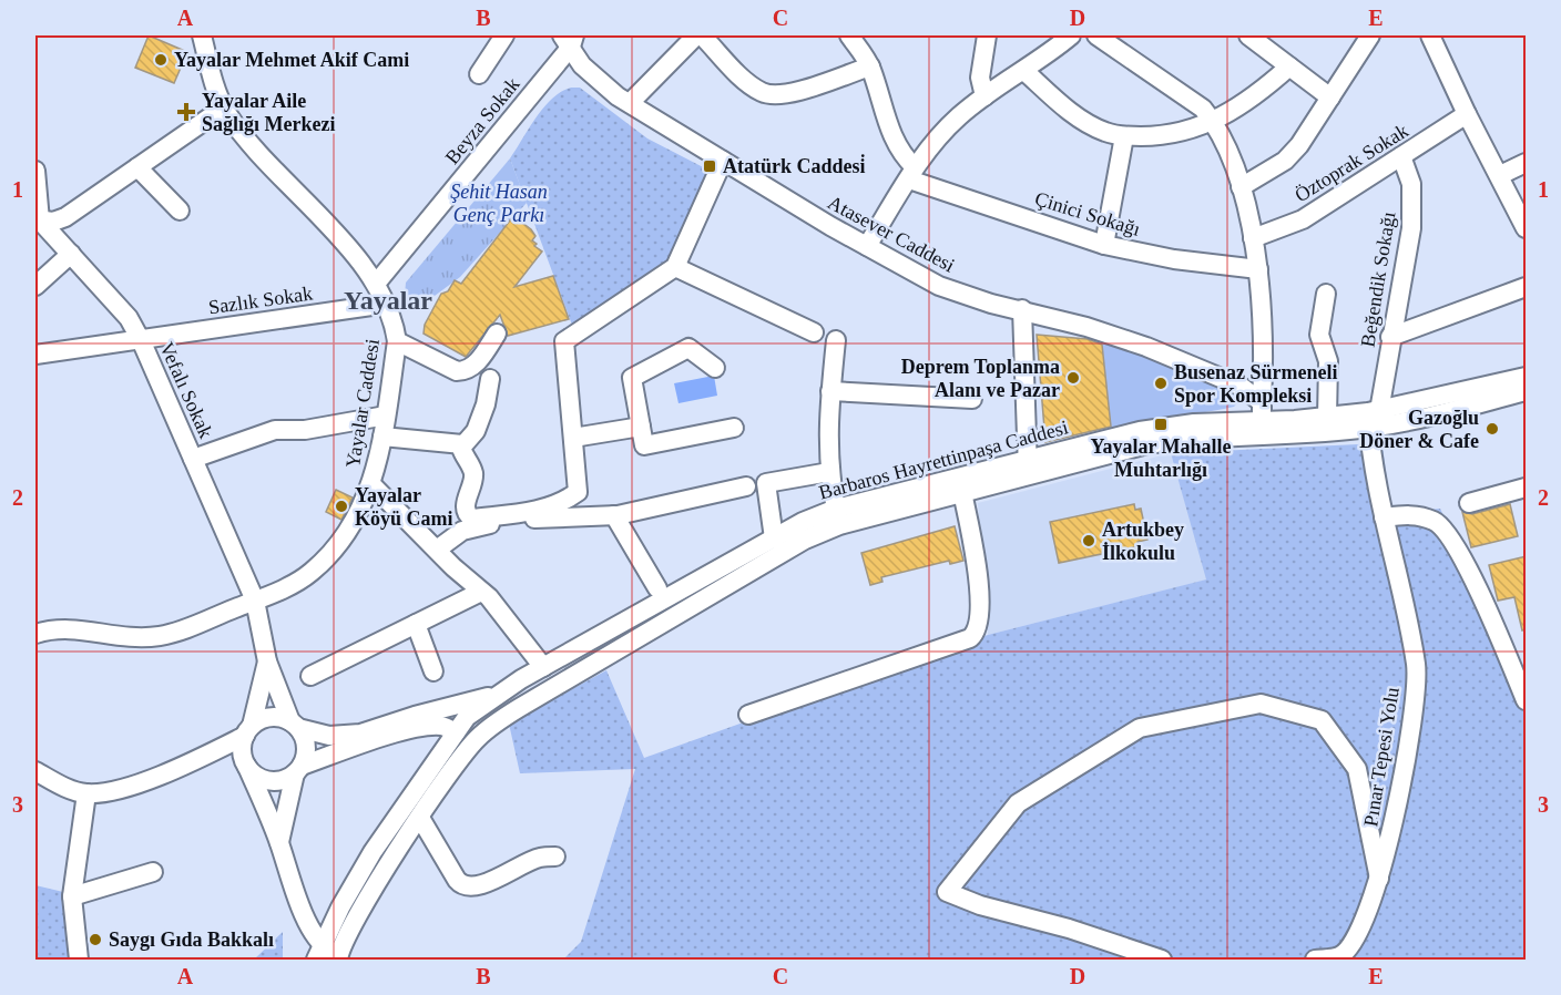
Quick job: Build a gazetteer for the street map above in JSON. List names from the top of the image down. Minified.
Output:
{"streets":{"street":["Beyza Sokak","Öztoprak Sokak","Çinici Sokağı","Atasever Caddesi","Beğendik Sokağı","Sazlık Sokak","Vefalı Sokak","Yayalar Caddesi","Barbaros Hayrettinpaşa Caddesi","Pınar Tepesi Yolu"]},"crossings":[["Beyza Sokak","Atasever Caddesi"],["Beyza Sokak","Yayalar Caddesi"],["Öztoprak Sokak","Beğendik Sokağı"],["Atasever Caddesi","Barbaros Hayrettinpaşa Caddesi"],["Beğendik Sokağı","Barbaros Hayrettinpaşa Caddesi"],["Beğendik Sokağı","Pınar Tepesi Yolu"],["Sazlık Sokak","Vefalı Sokak"],["Sazlık Sokak","Yayalar Caddesi"],["Vefalı Sokak","Yayalar Caddesi"],["Barbaros Hayrettinpaşa Caddesi","Pınar Tepesi Yolu"]],"districts":["Yayalar"],"parks":["Şehit Hasan Genç Parkı"],"places":{"other":["Yayalar Mehmet Akif Cami","Deprem Toplanma Alanı ve Pazar","Busenaz Sürmeneli Spor Kompleksi","Gazoğlu Döner & Cafe","Yayalar Köyü Cami","Artukbey İlkokulu","Saygı Gıda Bakkalı"],"health":["Yayalar Aile Sağlığı Merkezi"],"transit":["Atatürk Caddesi̇","Yayalar Mahalle Muhtarlığı"]},"grid":{"columns":["A","B","C","D","E"],"rows":["1","2","3"]}}
